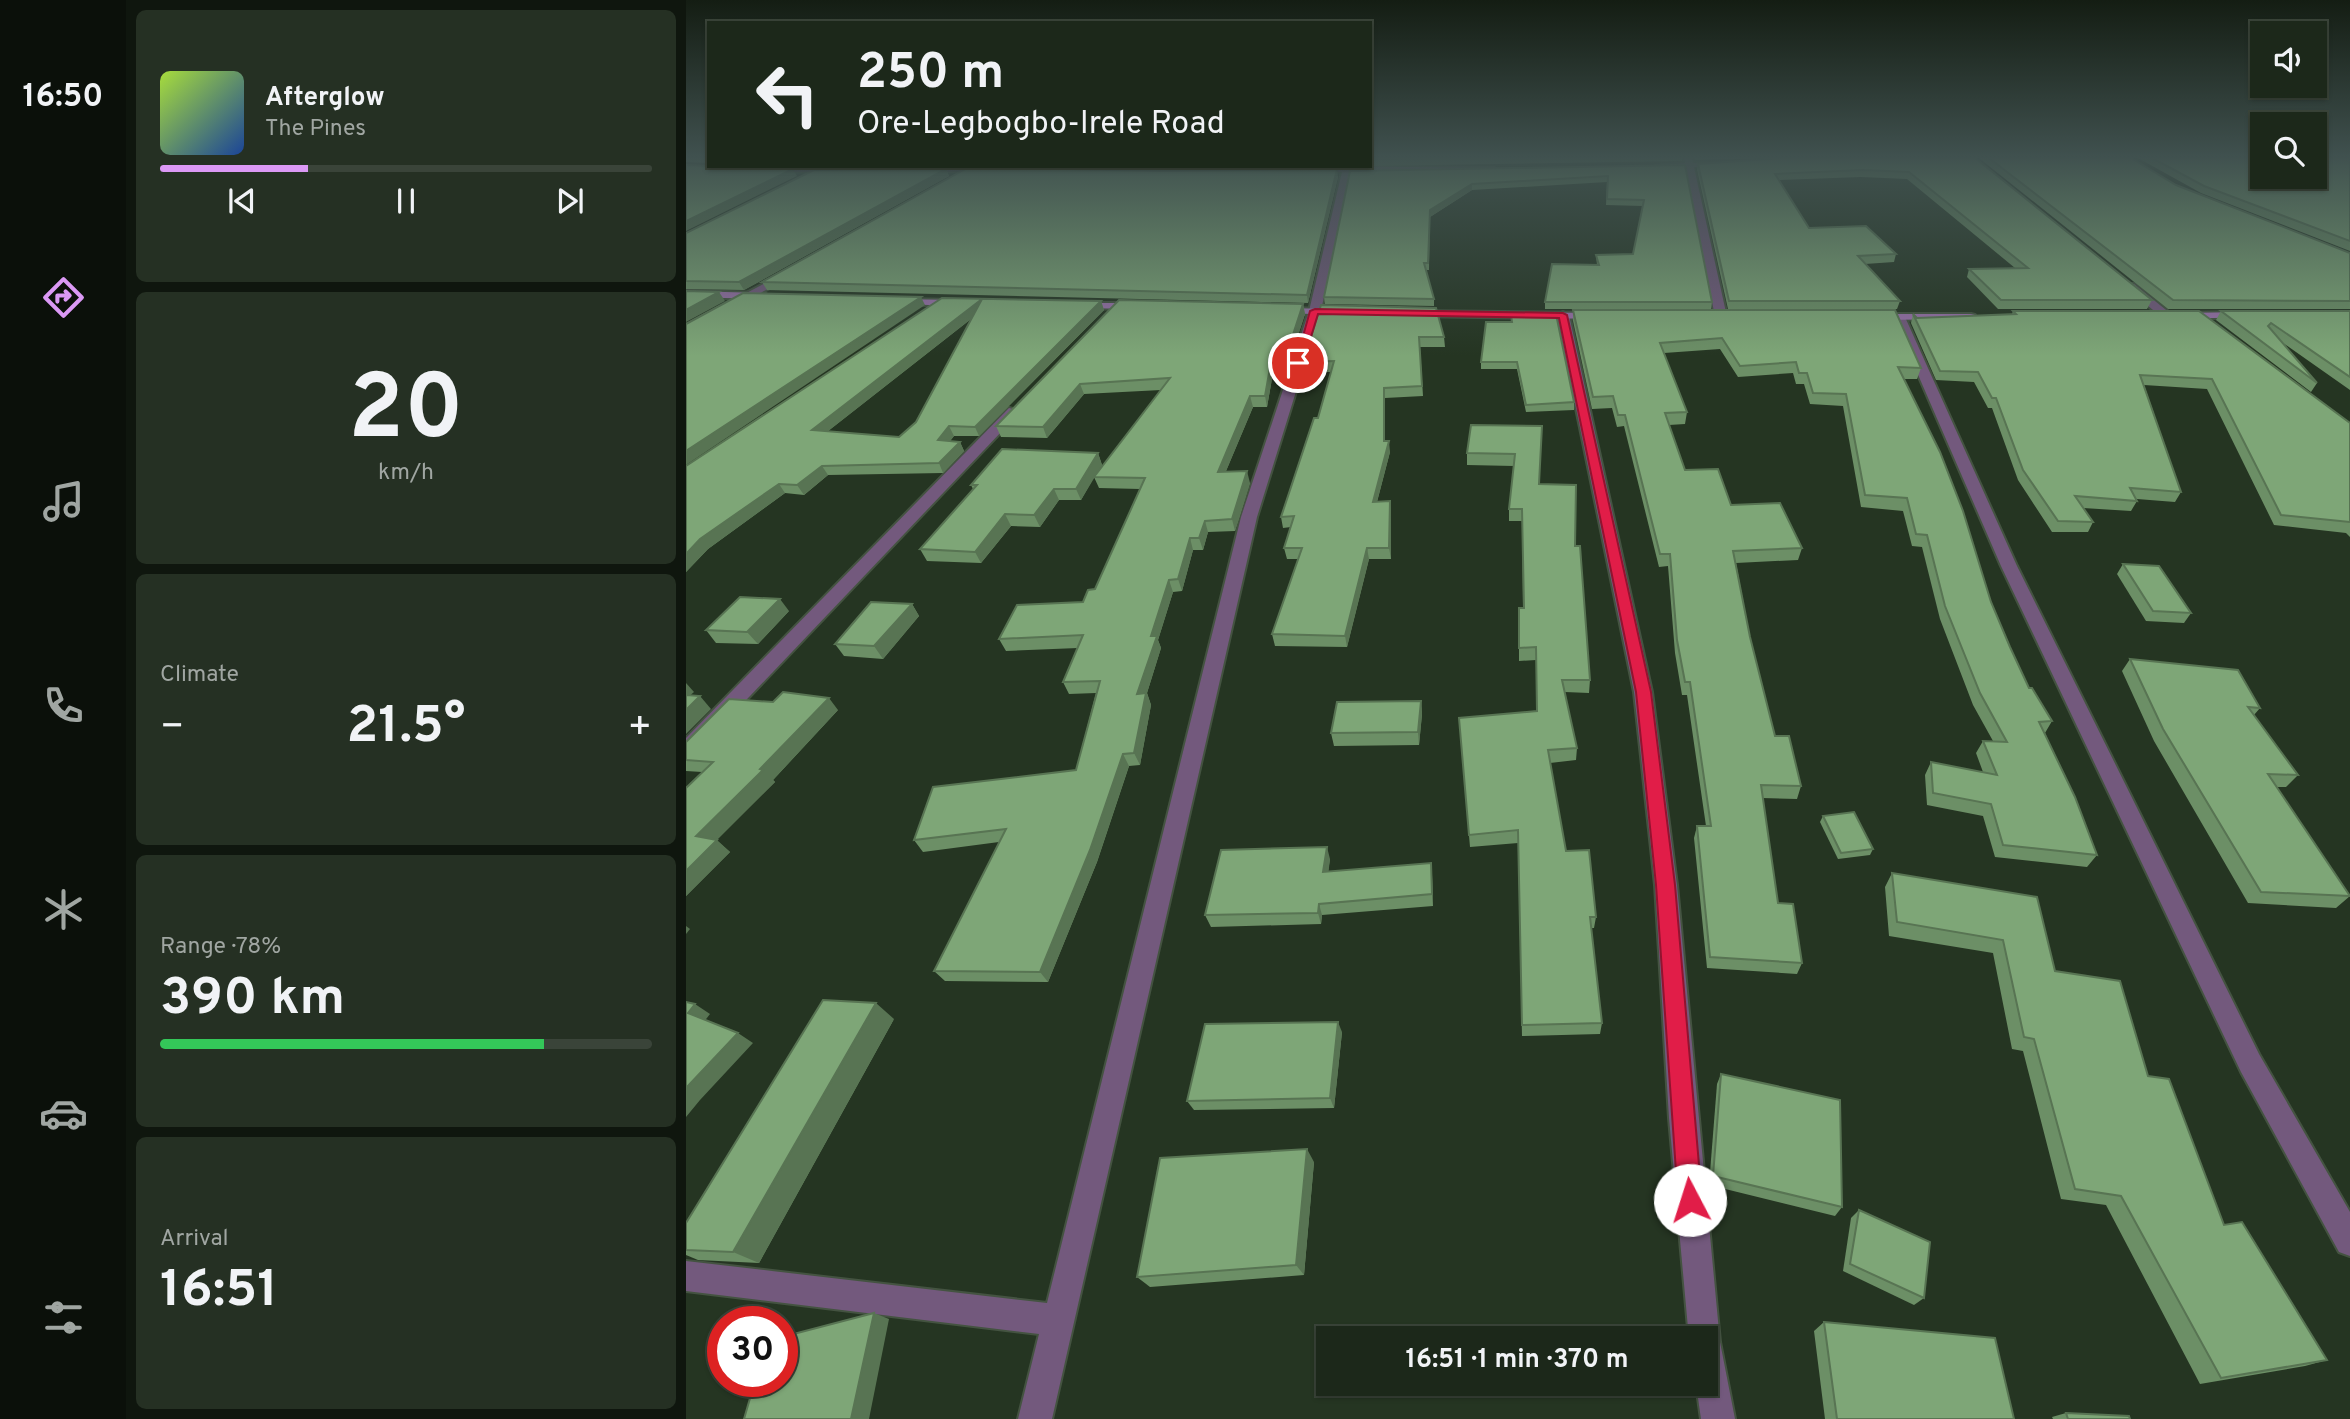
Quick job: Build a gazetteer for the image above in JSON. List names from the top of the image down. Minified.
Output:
{"page":{"tabs":"16:50","turn":["250 m","Ore-Legbogbo-Irele Road"],"song":["Afterglow","The Pines"],"tile":[["20","km/h"],"Climate",["Range · 78%","390 km"],["Arrival","16:51"]],"heat":["−","21.5°","+"],"limit":"30","trip":"16:51 · 1 min · 370 m"}}
